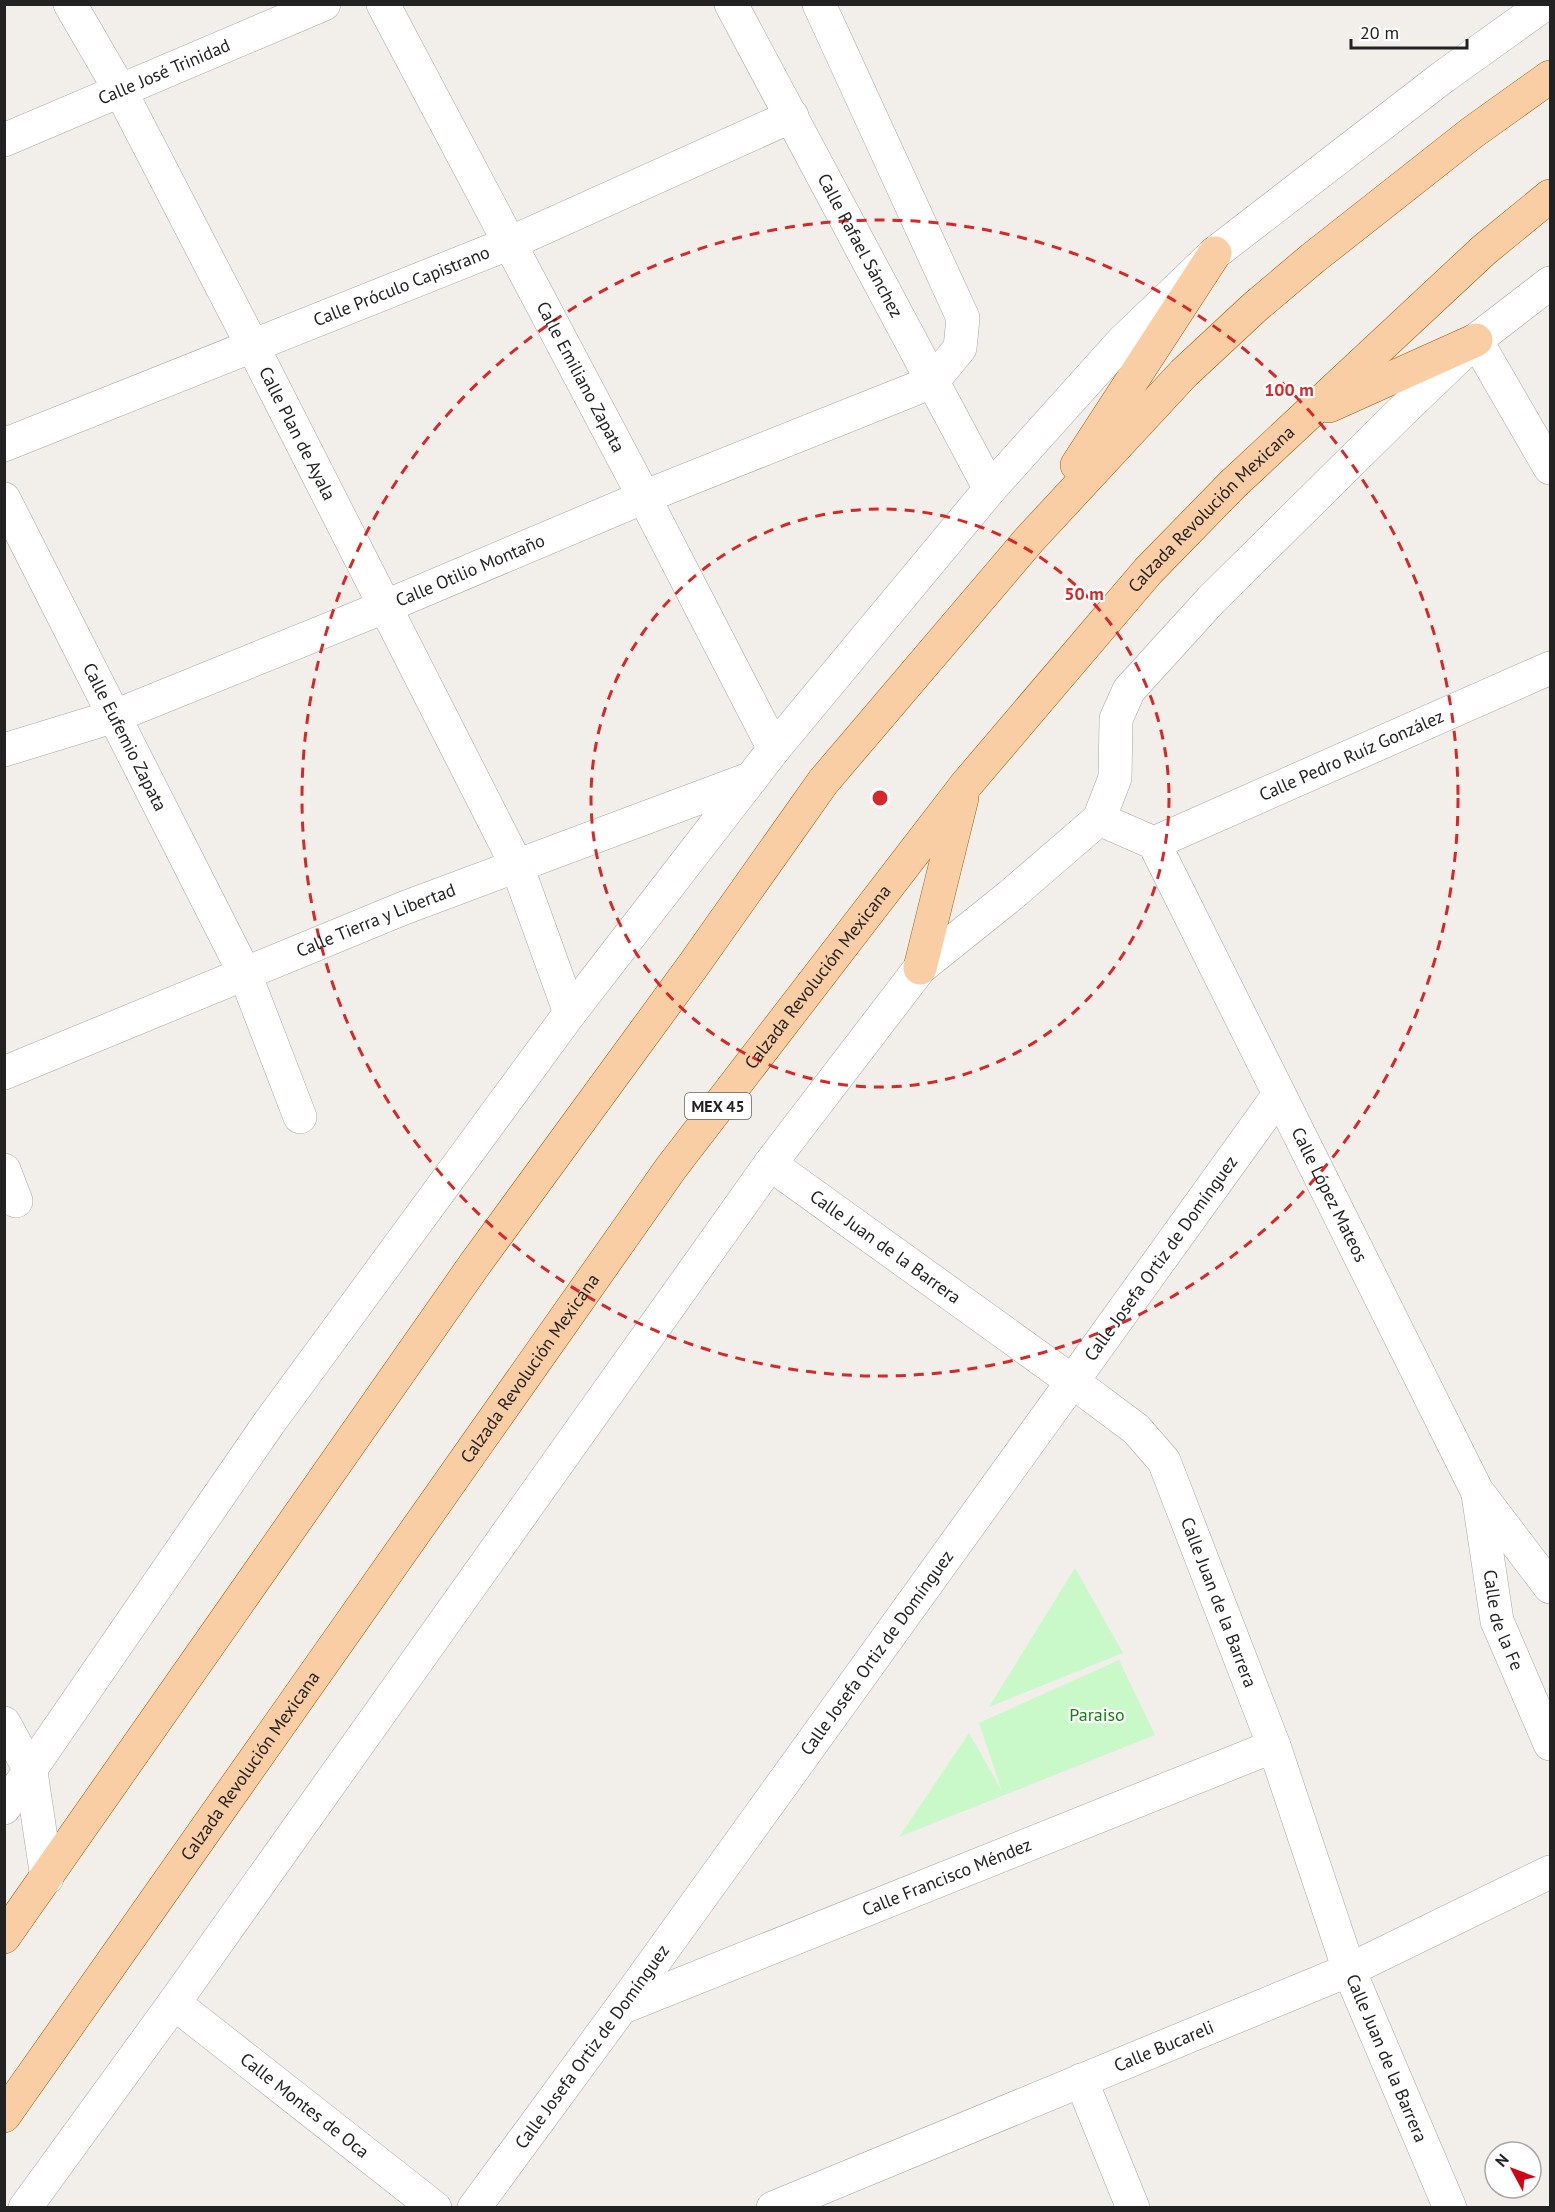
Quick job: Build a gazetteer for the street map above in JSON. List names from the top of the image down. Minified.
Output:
{"streets":{"main road":["Calzada Revolución Mexicana","MEX 45"],"street":["Calle José Trinidad","Calle Rafael Sánchez","Calle Próculo Capistrano","Calle Emiliano Zapata","Calle Plan de Ayala","Calle Otilio Montaño","Calle Eufemio Zapata","Calle Pedro Ruíz González","Calle Tierra y Libertad","Calle López Mateos","Calle Juan de la Barrera","Calle Josefa Ortiz de Domínguez","Calle de la Fe","Calle Francisco Méndez","Calle Bucareli","Calle Montes de Oca"]},"crossings":[["Calle José Trinidad","Calle Plan de Ayala"],["Calle Rafael Sánchez","Calle Próculo Capistrano"],["Calle Rafael Sánchez","Calle Otilio Montaño"],["Calle Próculo Capistrano","Calle Emiliano Zapata"],["Calle Próculo Capistrano","Calle Plan de Ayala"],["Calle Emiliano Zapata","Calle Otilio Montaño"],["Calle Plan de Ayala","Calle Otilio Montaño"],["Calle Plan de Ayala","Calle Tierra y Libertad"],["Calle Otilio Montaño","Calle Eufemio Zapata"],["Calle Eufemio Zapata","Calle Tierra y Libertad"],["Calle Pedro Ruíz González","Calle López Mateos"],["Calle López Mateos","Calle Josefa Ortiz de Domínguez"],["Calle López Mateos","Calle de la Fe"],["Calle Juan de la Barrera","Calle Josefa Ortiz de Domínguez"],["Calle Juan de la Barrera","Calle Francisco Méndez"],["Calle Juan de la Barrera","Calle Bucareli"],["Calle Josefa Ortiz de Domínguez","Calle Francisco Méndez"]],"parks":["Paraiso"],"scale_bar":"20 m","north":"top left","rings":["100 m","50 m"]}
